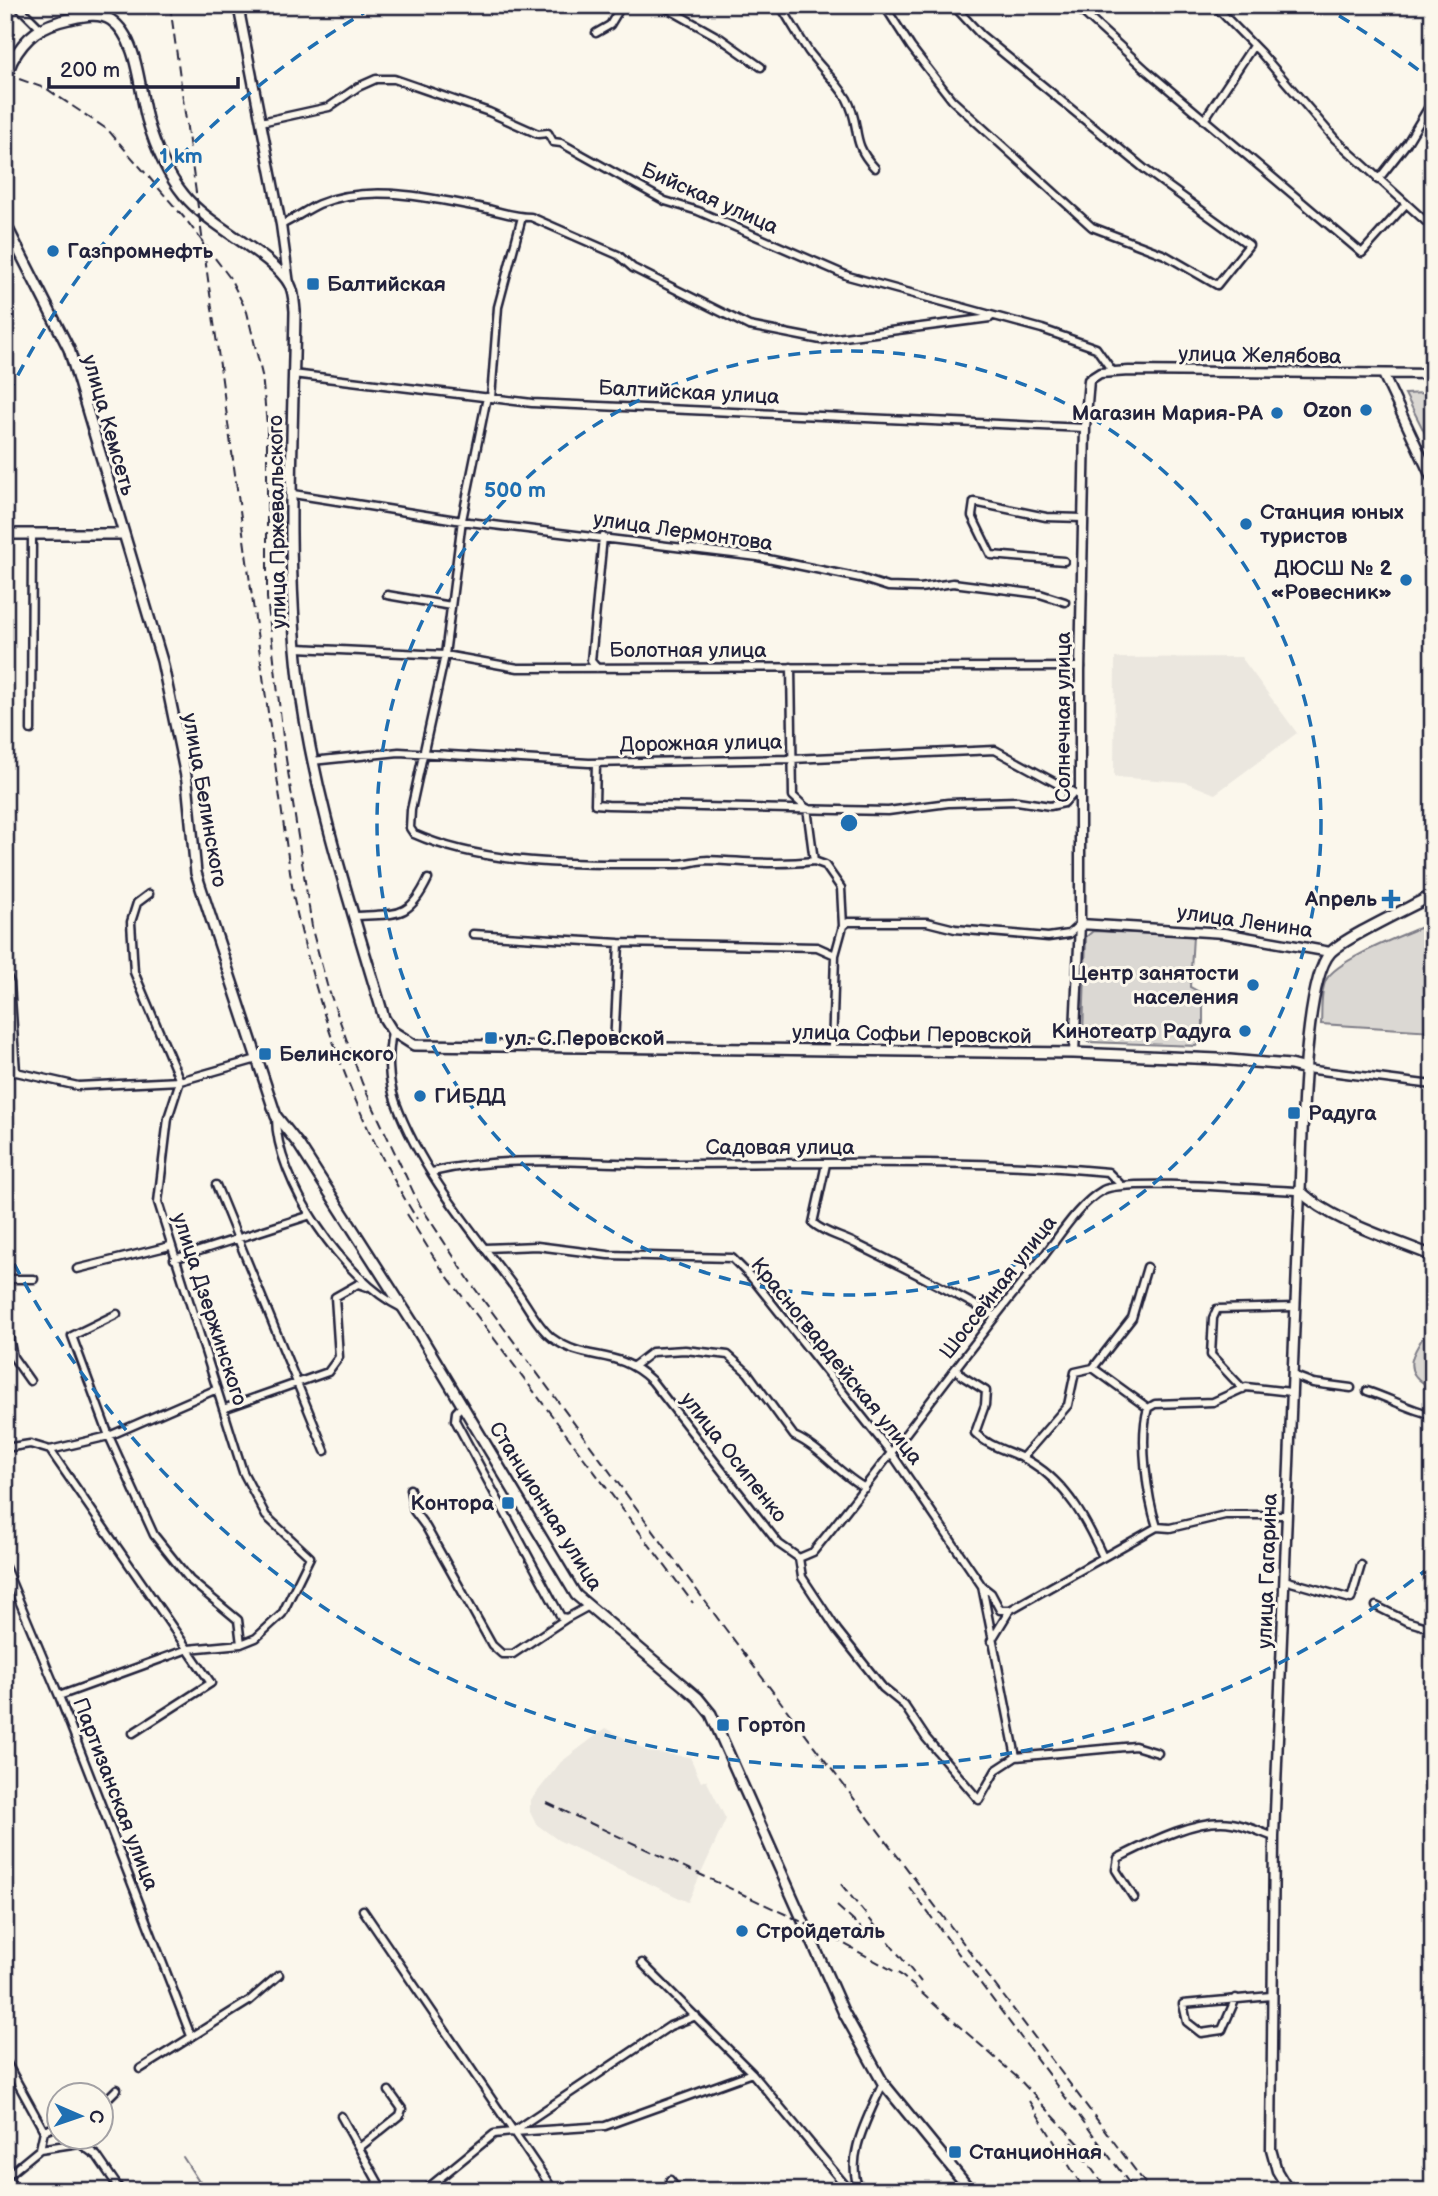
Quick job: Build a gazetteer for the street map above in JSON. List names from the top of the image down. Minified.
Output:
{"streets":{"main road":["улица Кемсеть","улица Пржевальского","улица Белинского","улица Ленина","улица Софьи Перовской","Станционная улица","улица Гагарина"],"street":["Бийская улица","улица Желябова","Балтийская улица","улица Лермонтова","Болотная улица","Солнечная улица","Дорожная улица","Садовая улица","Шоссейная улица","улица Дзержинского","Красногвардейская улица","улица Осипенко","Партизанская улица"]},"crossings":[["Бийская улица","улица Желябова"],["Бийская улица","улица Пржевальского"],["улица Желябова","Солнечная улица"],["Балтийская улица","улица Пржевальского"],["Балтийская улица","Солнечная улица"],["улица Кемсеть","улица Белинского"],["улица Пржевальского","улица Лермонтова"],["улица Пржевальского","Болотная улица"],["улица Пржевальского","Дорожная улица"],["улица Пржевальского","улица Софьи Перовской"],["Болотная улица","Солнечная улица"],["Солнечная улица","Дорожная улица"],["Солнечная улица","улица Ленина"],["Солнечная улица","улица Софьи Перовской"],["улица Белинского","Станционная улица"],["улица Ленина","улица Гагарина"],["улица Софьи Перовской","улица Гагарина"],["Садовая улица","Шоссейная улица"],["Шоссейная улица","Красногвардейская улица"],["Шоссейная улица","улица Осипенко"],["Шоссейная улица","улица Гагарина"],["Красногвардейская улица","улица Осипенко"]],"places":{"other":["Газпромнефть","Ozon","Магазин Мария-РА","Станция юных туристов","ДЮСШ № 2 «Ровесник»","Центр занятости населения","Кинотеатр Радуга","ГИБДД","Стройдеталь"],"transit":["Балтийская","ул. С.Перовской","Белинского","Радуга","Контора","Гортоп","Станционная"],"health":["Апрель"]},"scale_bar":"200 m","north":"right","rings":["1 km","500 m"]}
